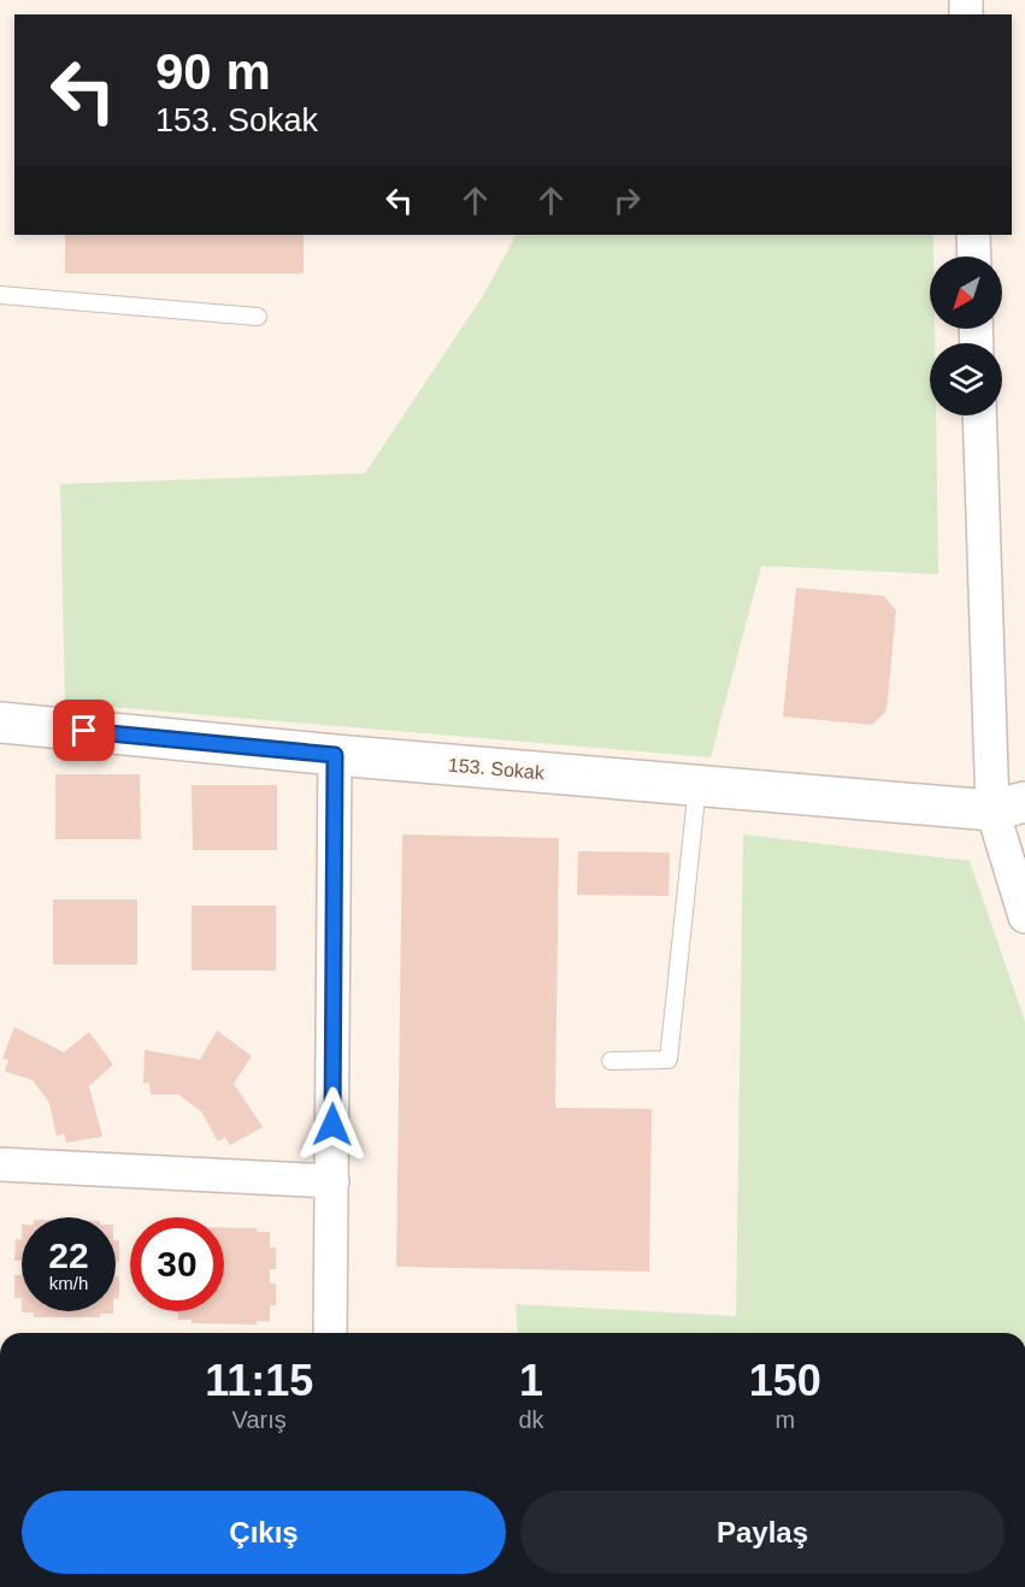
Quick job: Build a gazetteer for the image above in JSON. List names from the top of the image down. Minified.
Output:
{"streets":{"street":["153. Sokak"]},"north":"bottom left","page":{"turn":["90 m","153. Sokak"],"speed":"22 km/h","limit":"30","eta":["11:15","Varış","1","dk","150","m"],"buttons":["Çıkış","Paylaş"]}}
